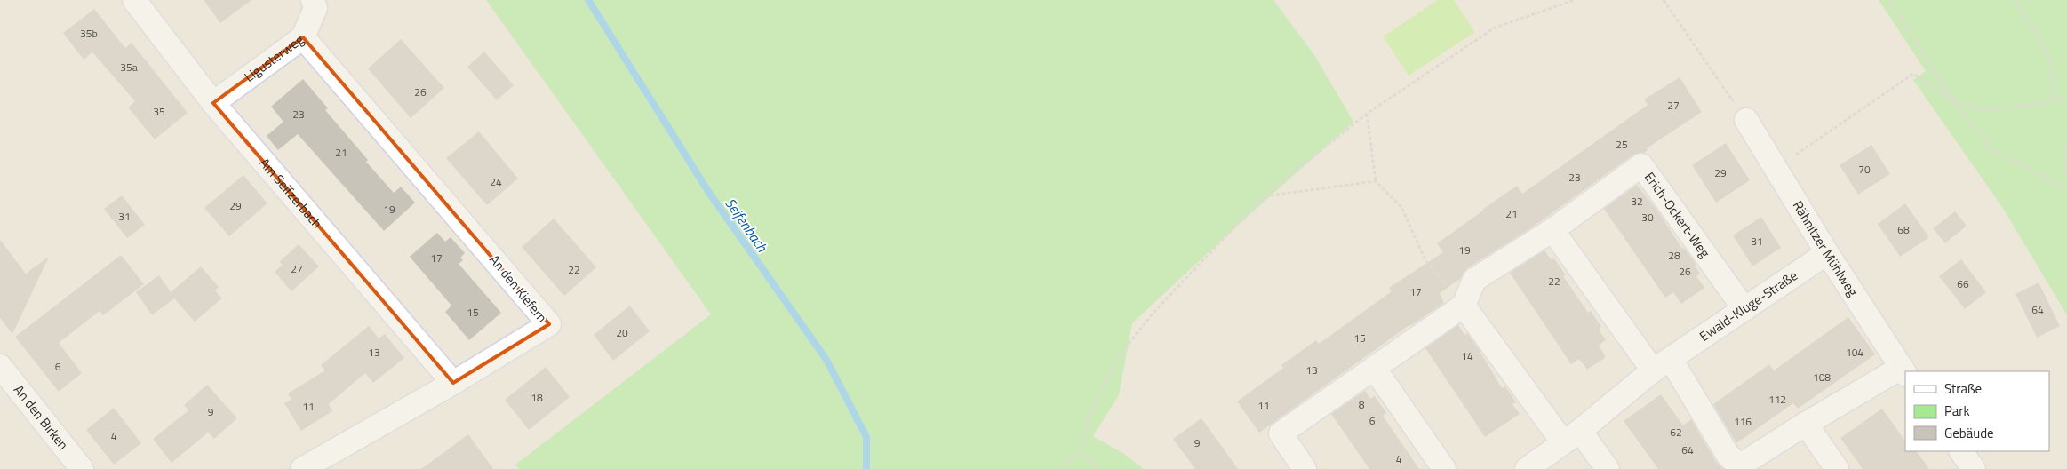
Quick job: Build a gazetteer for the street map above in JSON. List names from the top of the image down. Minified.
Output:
{"streets":{"street":["Ligusterweg","Am Seifzerbach","Erich-Ockert-Weg","Rähnitzer Mühlweg","An den Kiefern","Ewald-Kluge-Straße","An den Birken"]},"crossings":[["Ligusterweg","Am Seifzerbach"],["Ligusterweg","An den Kiefern"],["Am Seifzerbach","An den Kiefern"],["Erich-Ockert-Weg","Ewald-Kluge-Straße"],["Rähnitzer Mühlweg","Ewald-Kluge-Straße"]],"water":["Seifenbach"],"house_numbers":["35b","35a","26","27","35","23","25","21","70","29","23","24","32","29","19","21","31","30","68","31","19","28","17","27","22","26","22","66","17","64","15","20","15","13","104","14","6","13","108","18","112","8","11","11","9","6","116","62","4","9","64","4"],"legend":["Straße","Park","Gebäude"]}
